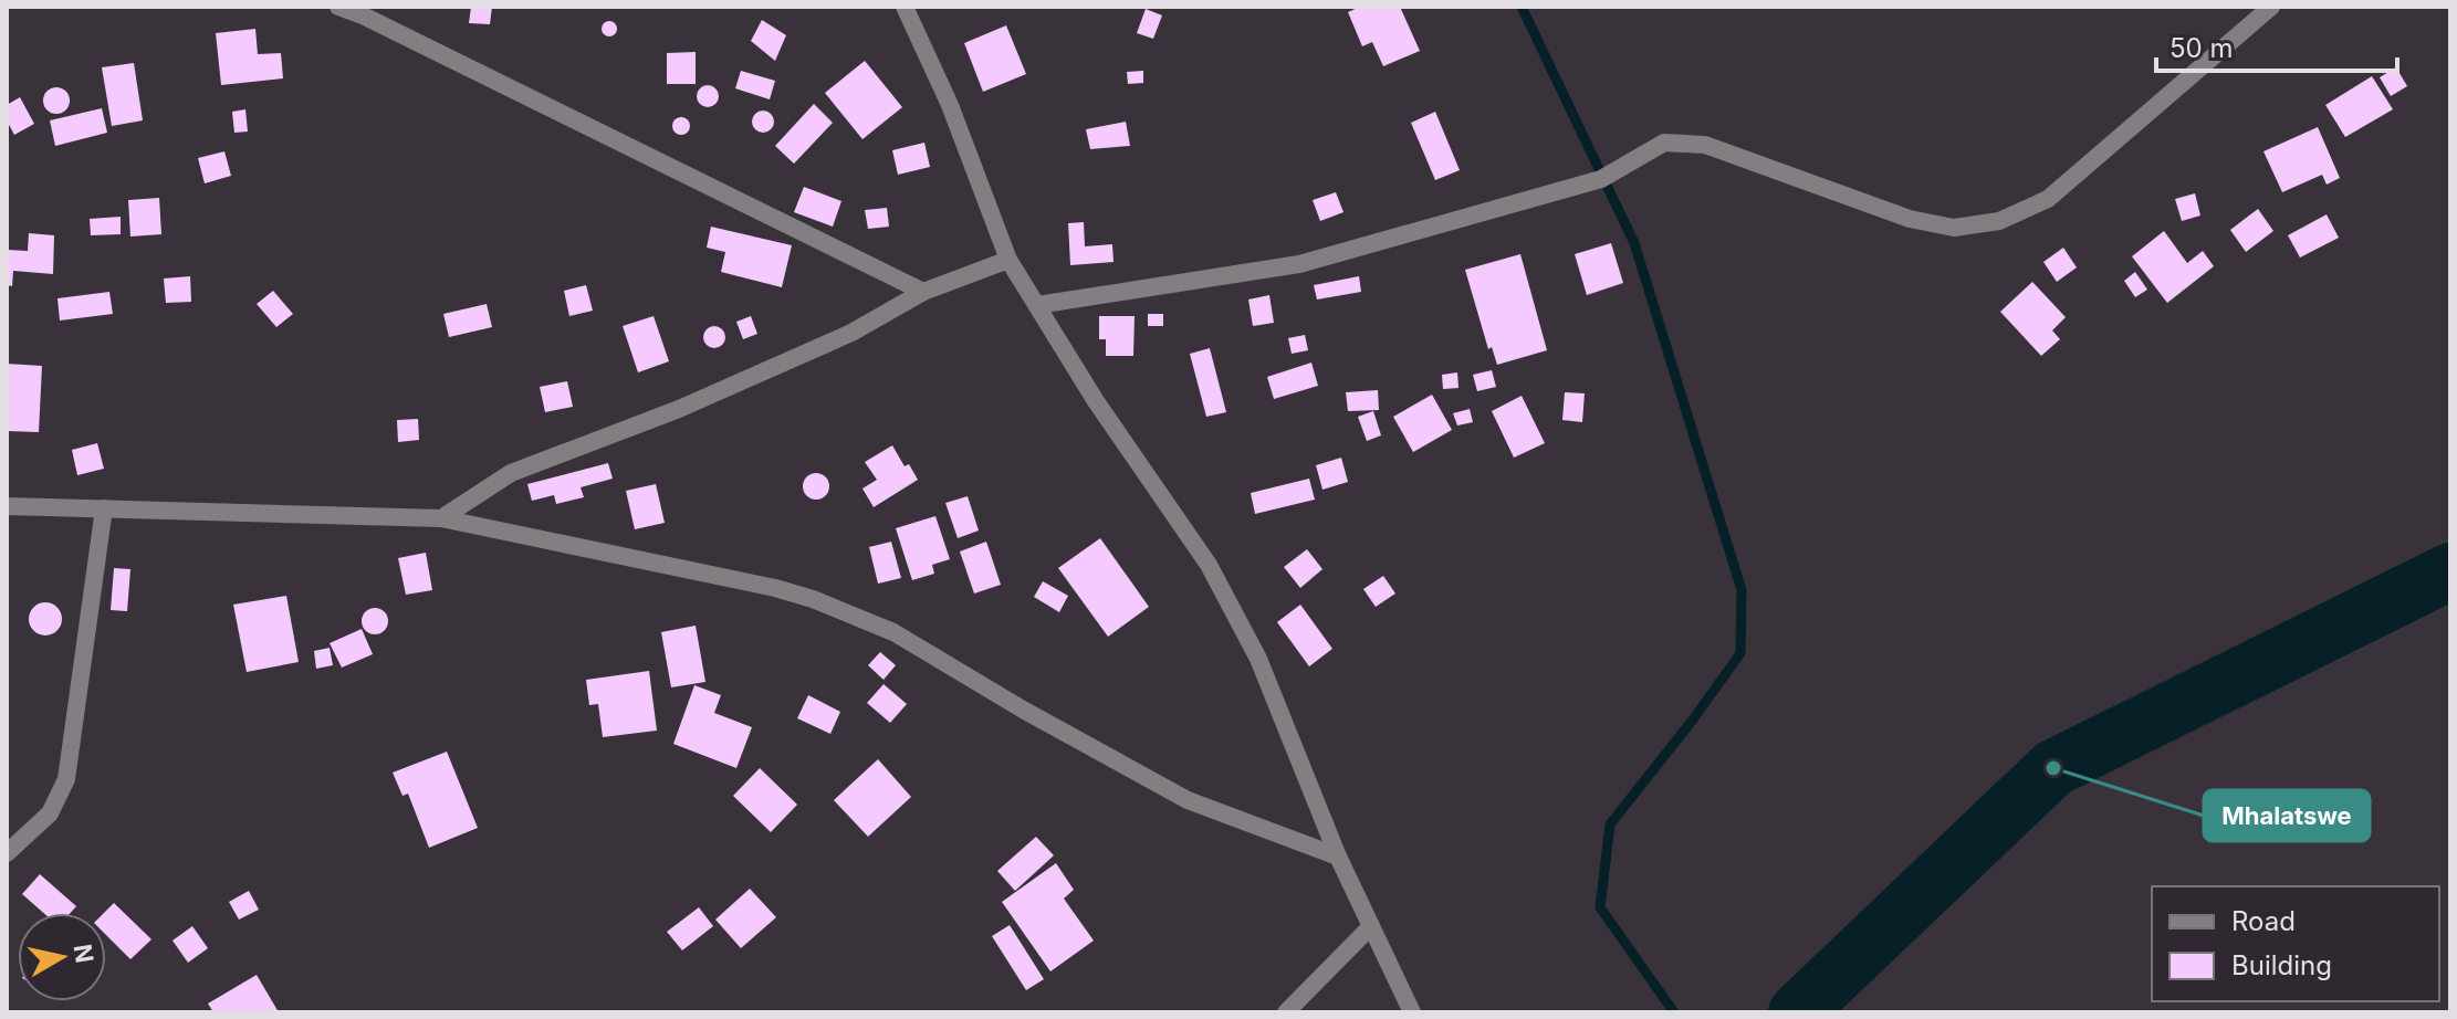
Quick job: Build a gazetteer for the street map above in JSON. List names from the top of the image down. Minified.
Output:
{"places":["Mhalatswe"],"legend":["Road","Building"],"scale_bar":"50 m","north":"right"}
